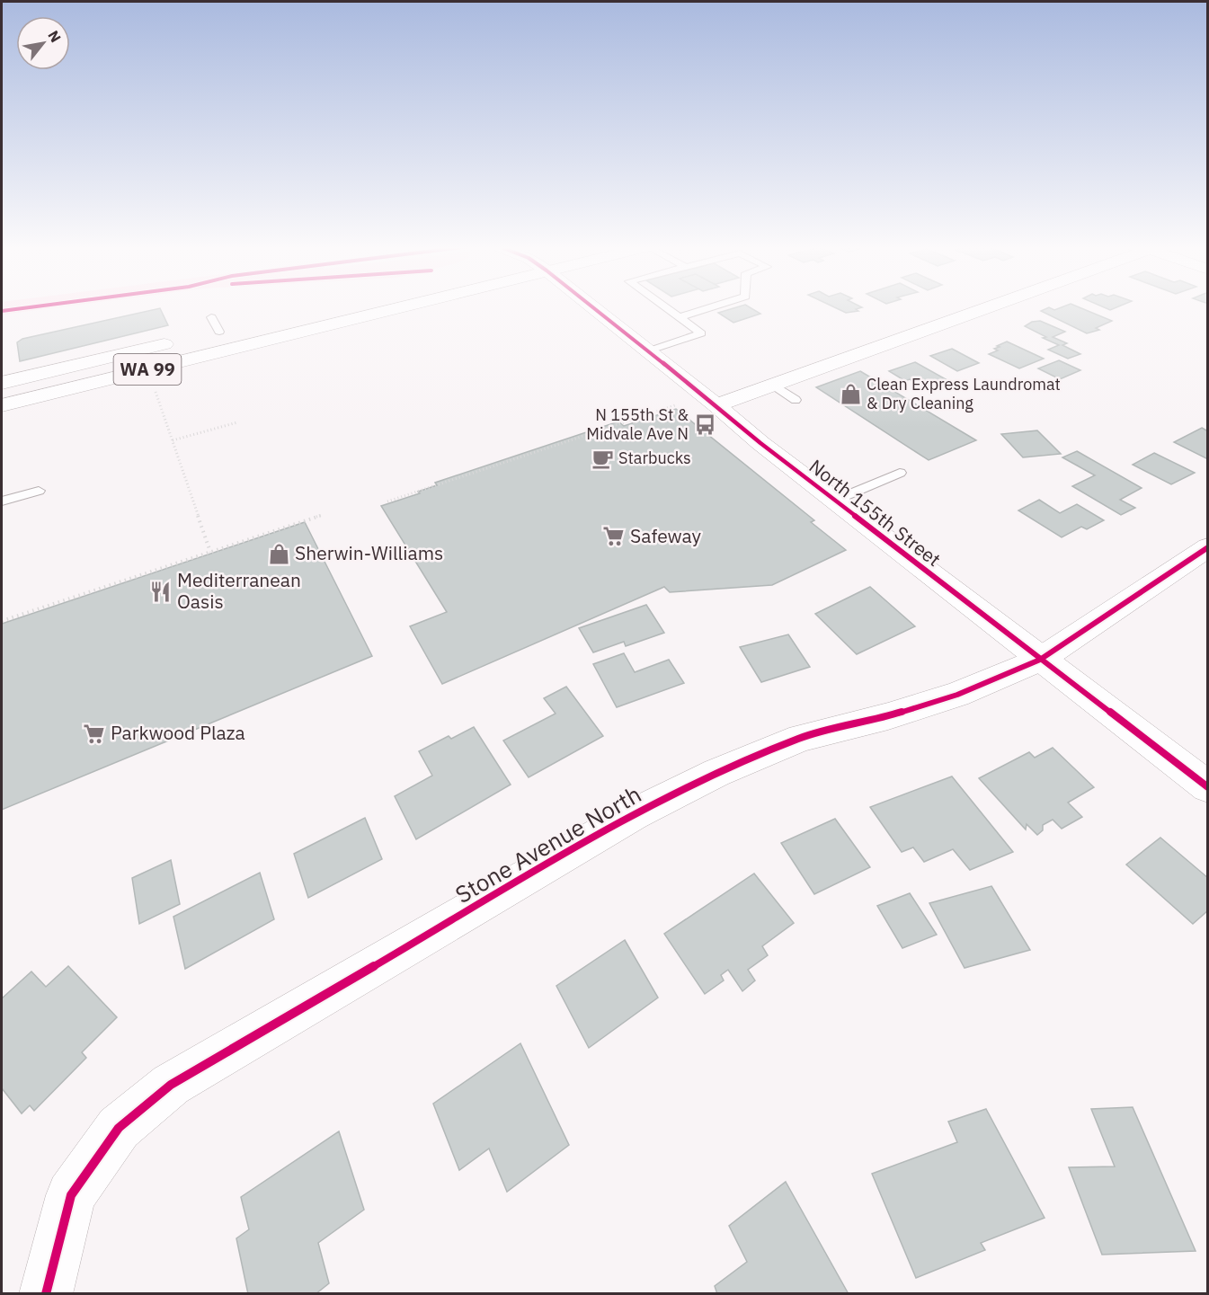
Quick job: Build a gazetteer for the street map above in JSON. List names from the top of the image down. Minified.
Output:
{"streets":{"main road":["WA 99","North 155th Street","Stone Avenue North"]},"crossings":[["North 155th Street","Stone Avenue North"]],"places":{"shop":["Clean Express Laundromat & Dry Cleaning","Sherwin-Williams"],"bus stop":["N 155th St & Midvale Ave N"],"cafe":["Starbucks"],"supermarket":["Safeway","Parkwood Plaza"],"restaurant":["Mediterranean Oasis"]},"north":"top right"}
